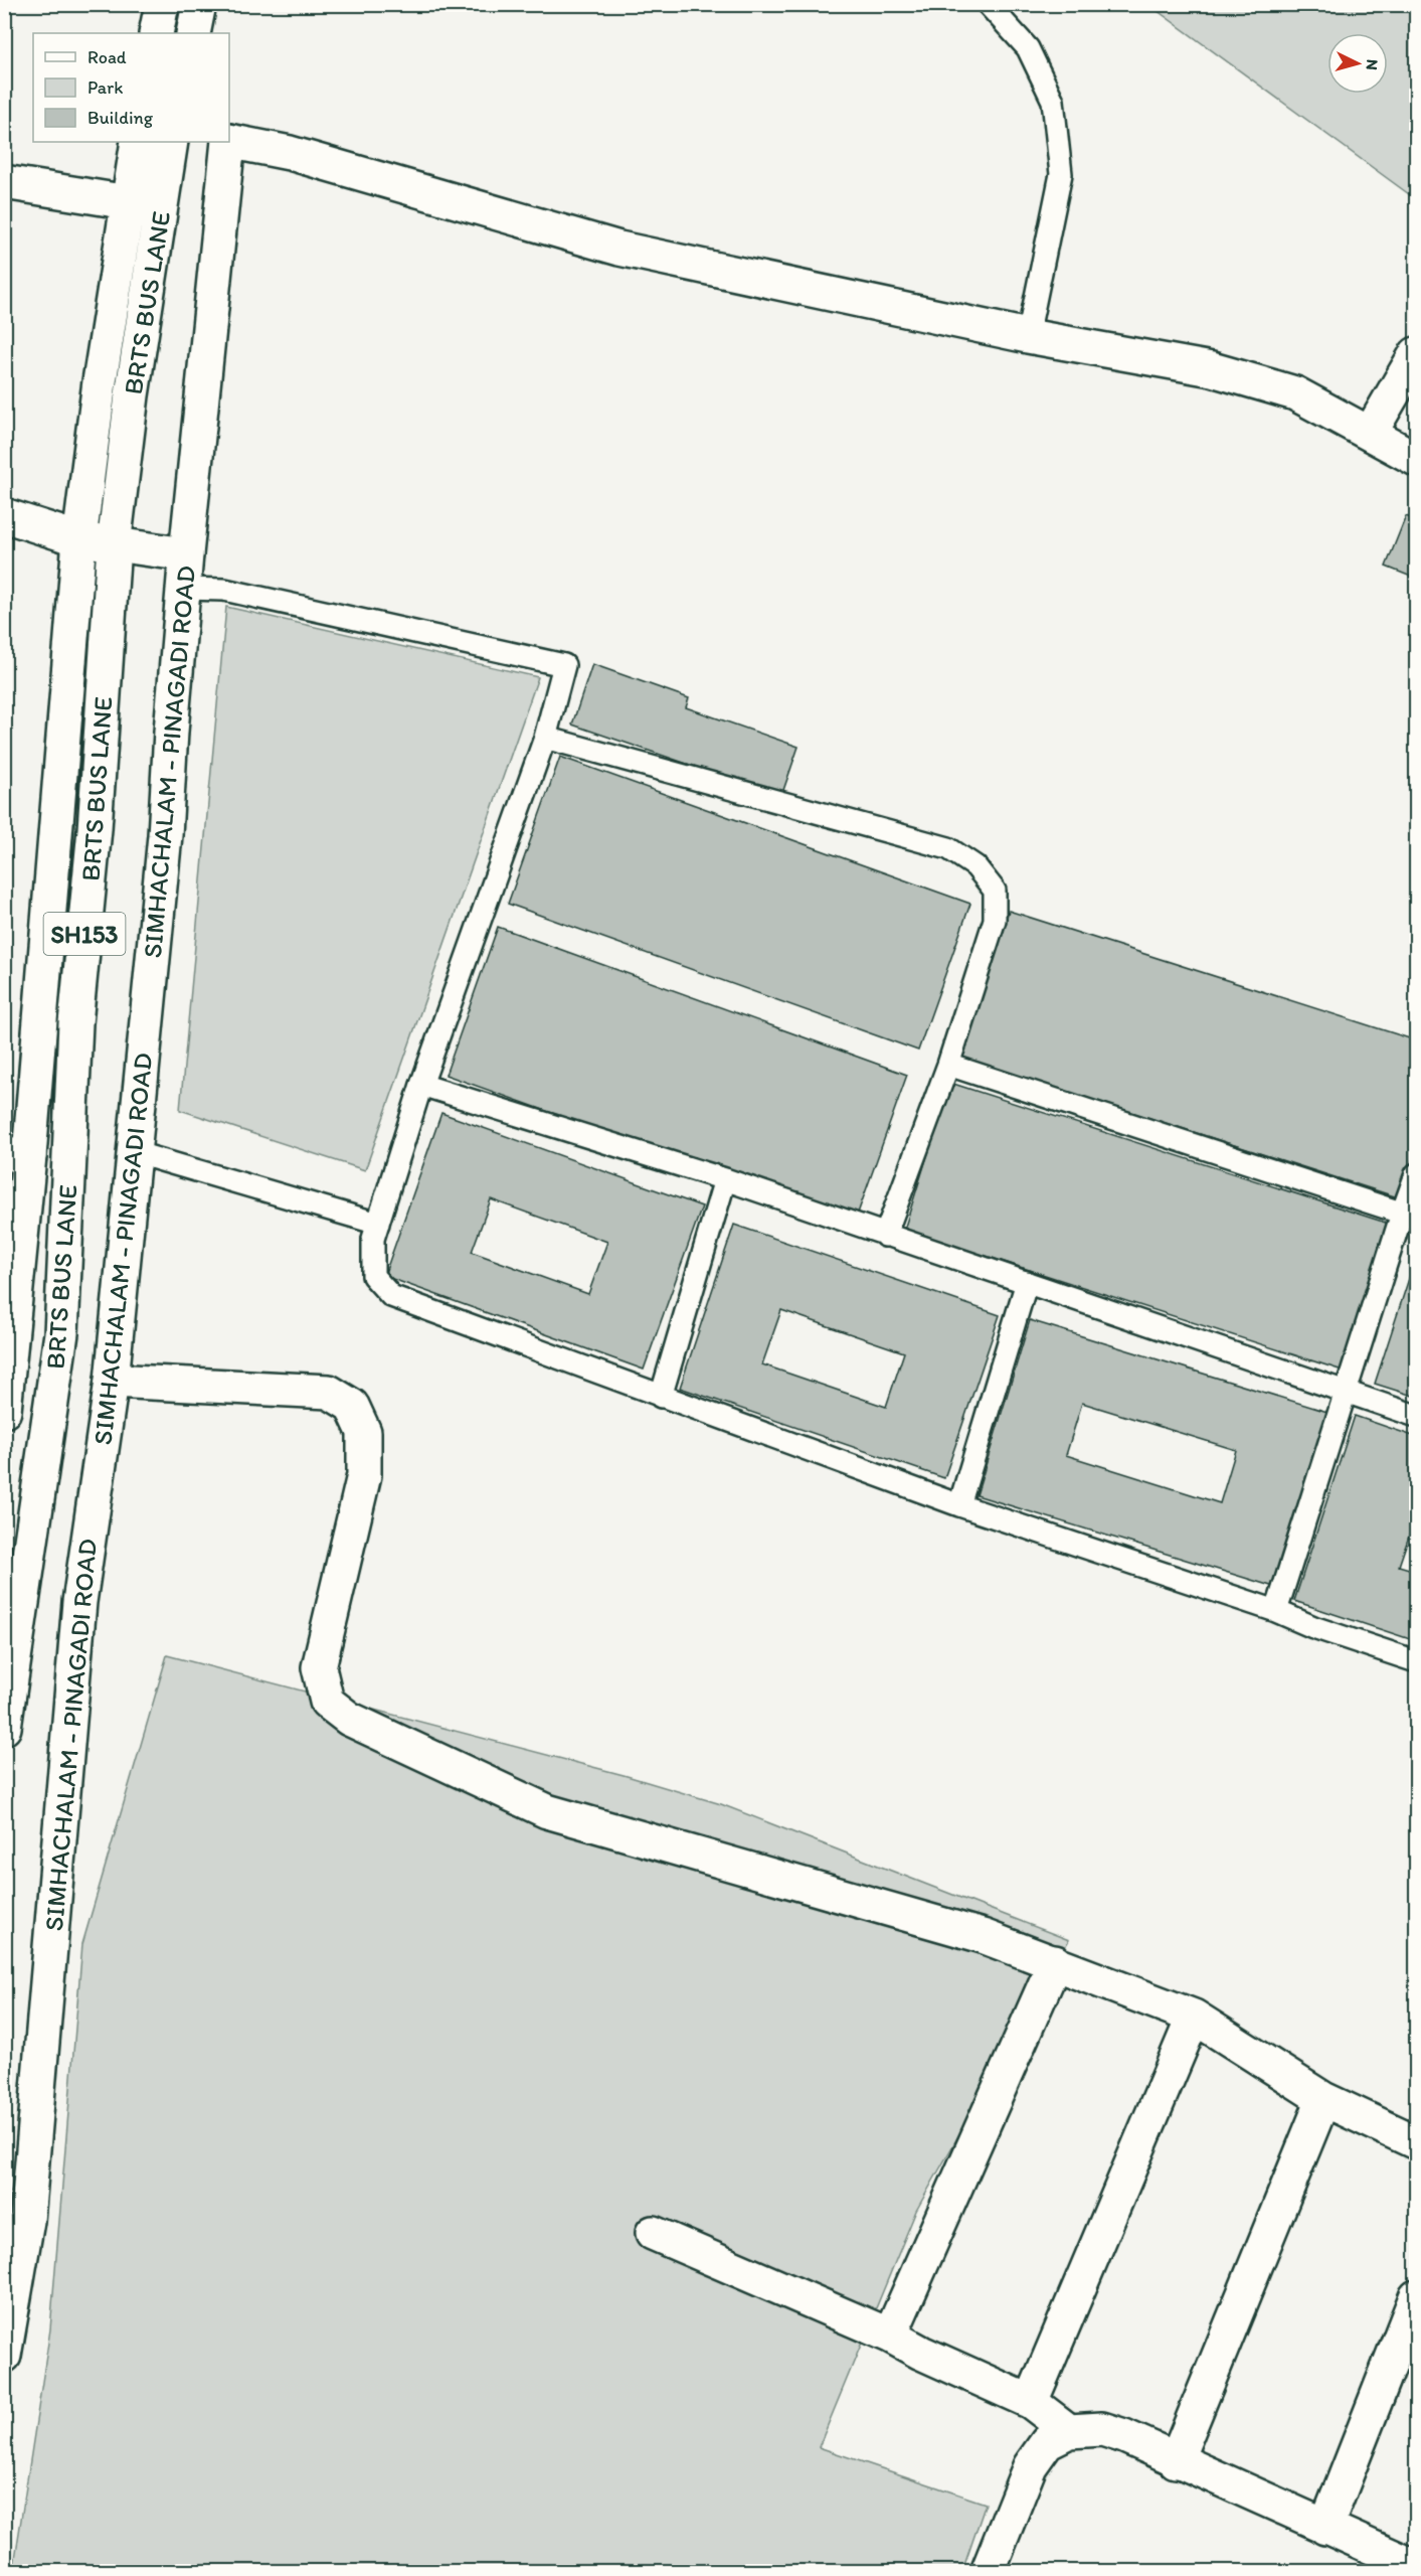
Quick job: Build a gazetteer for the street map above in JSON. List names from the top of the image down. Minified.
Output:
{"streets":{"street":["BRTS BUS LANE","SIMHACHALAM - PINAGADI ROAD","SH153"]},"legend":["Road","Park","Building"],"north":"right"}
